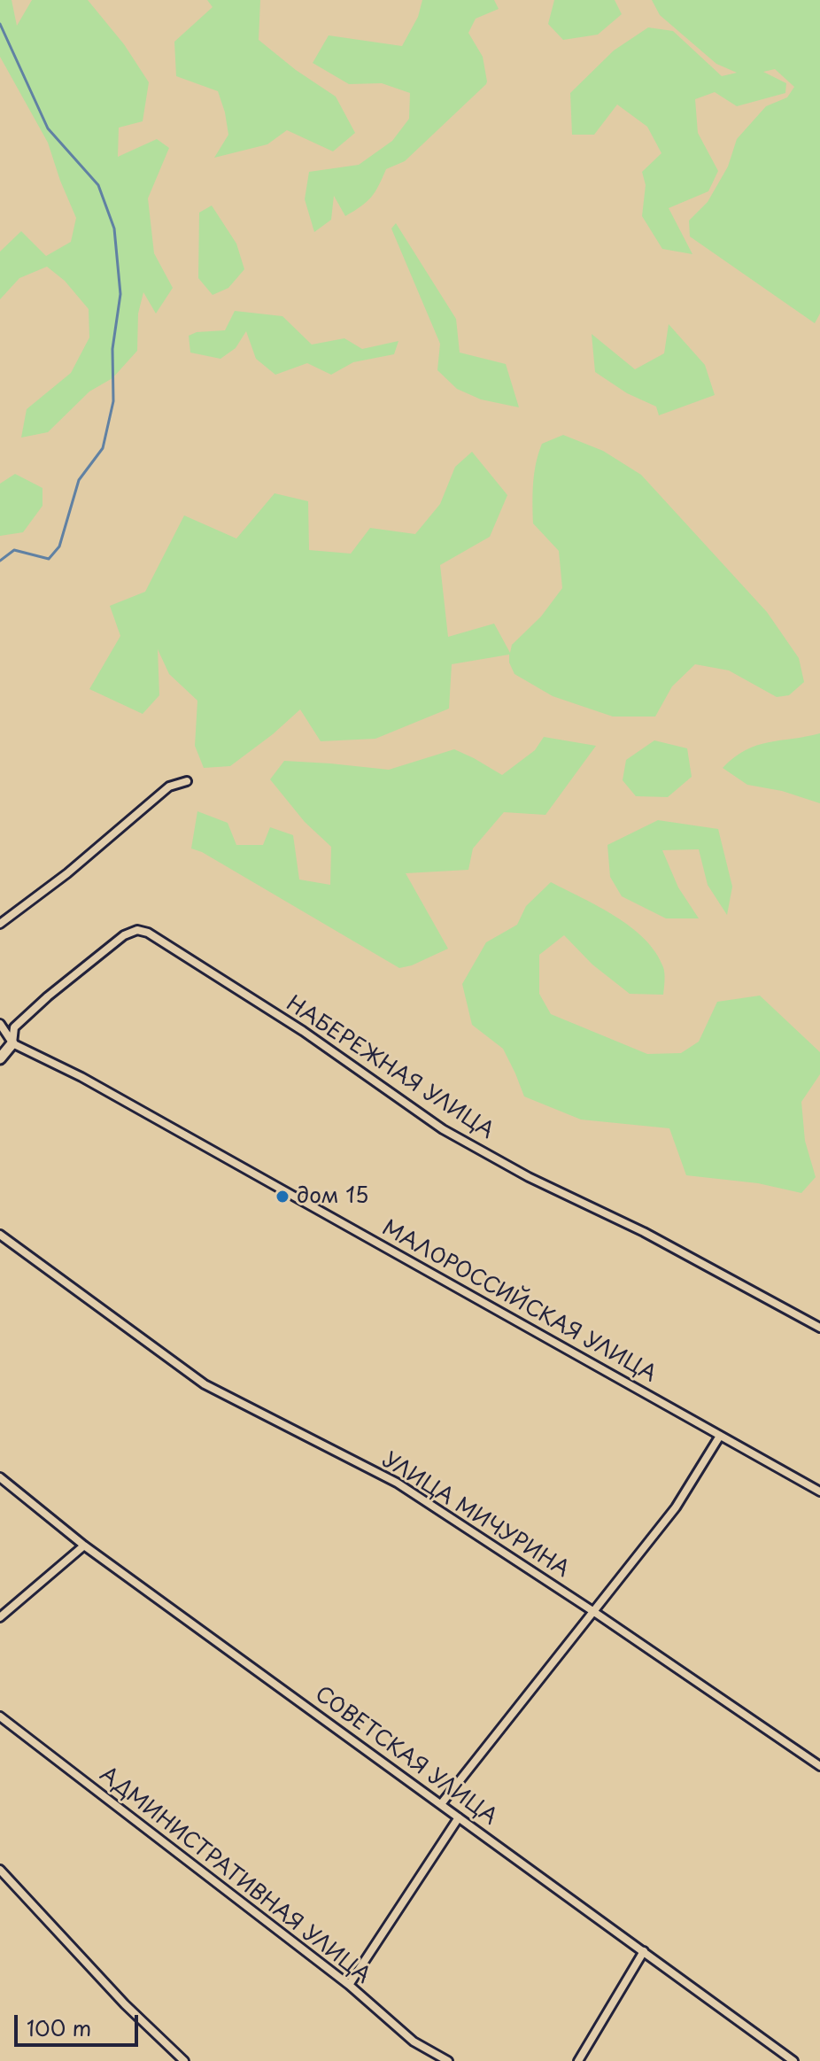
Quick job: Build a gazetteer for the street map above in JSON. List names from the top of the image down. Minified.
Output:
{"streets":{"street":["НАБЕРЕЖНАЯ УЛИЦА","МАЛОРОССИЙСКАЯ УЛИЦА","УЛИЦА МИЧУРИНА","СОВЕТСКАЯ УЛИЦА","АДМИНИСТРАТИВНАЯ УЛИЦА"]},"crossings":[["НАБЕРЕЖНАЯ УЛИЦА","МАЛОРОССИЙСКАЯ УЛИЦА"]],"places":["дом 15"],"scale_bar":"100 m"}
